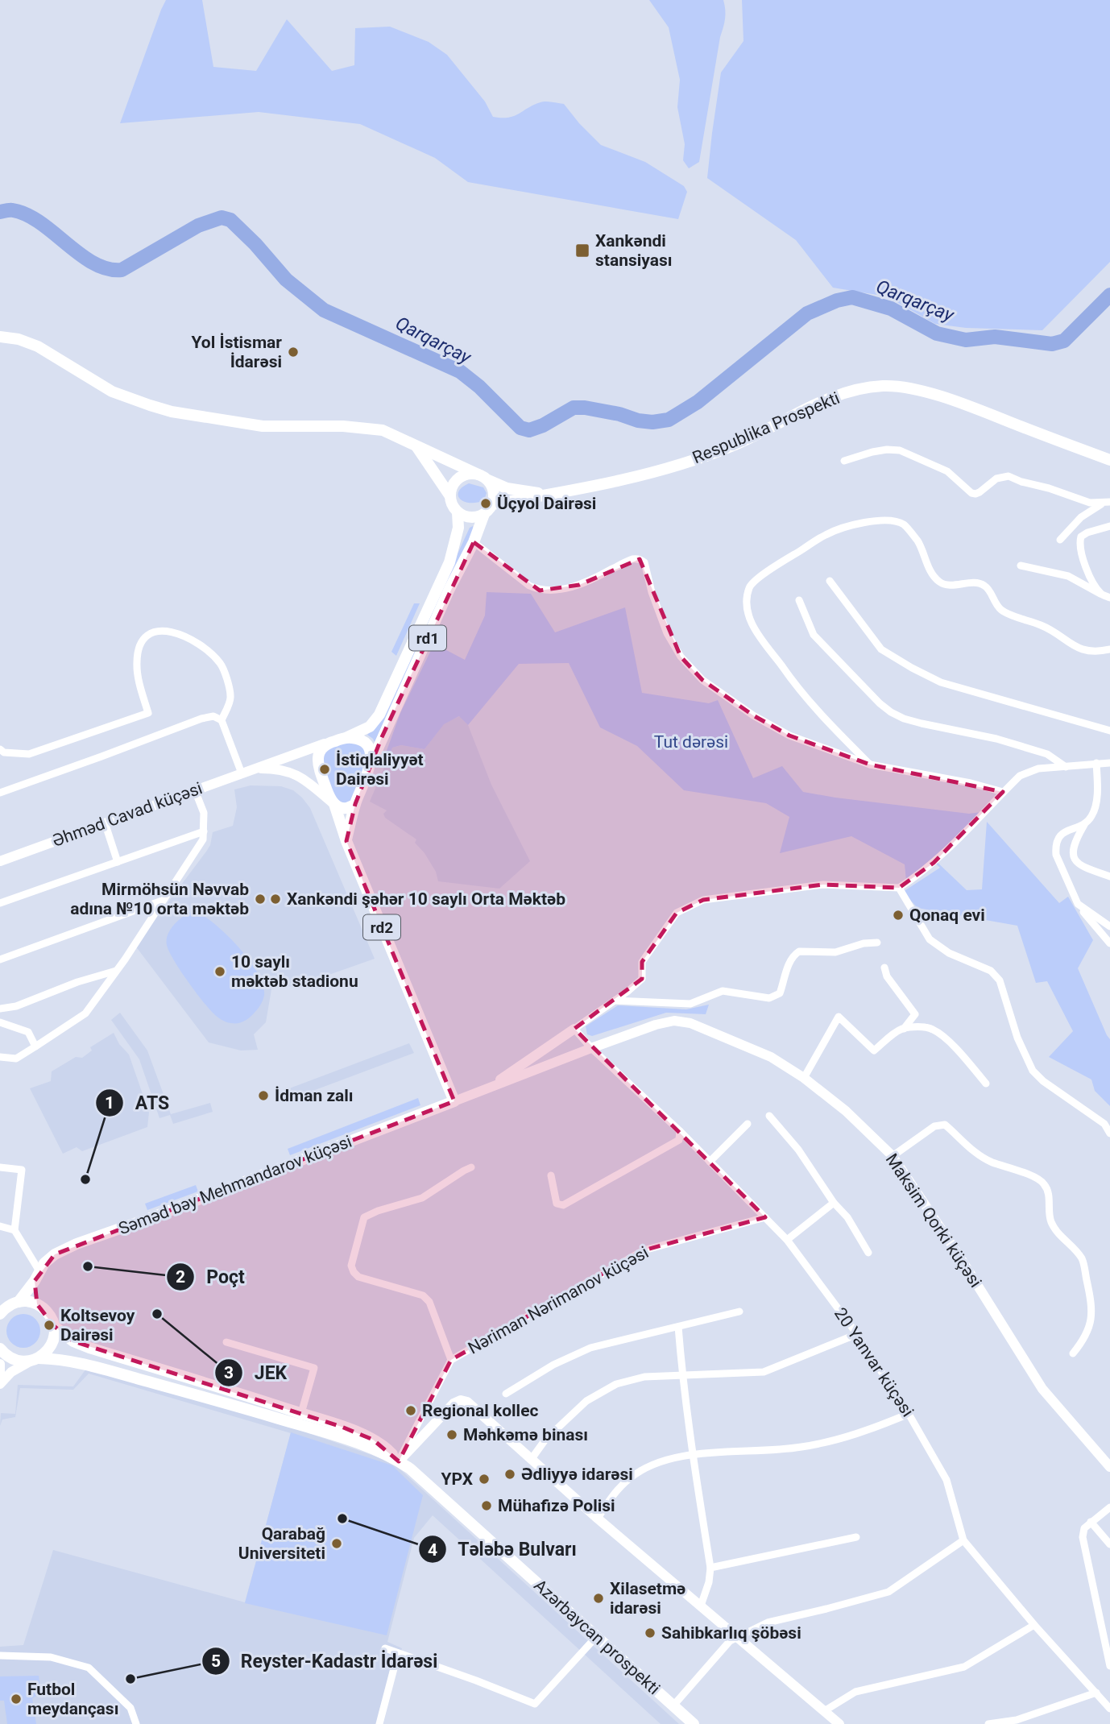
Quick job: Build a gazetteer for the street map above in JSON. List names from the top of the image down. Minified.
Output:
{"streets":{"main road":["Respublika Prospekti","rd1","rd2","Səməd bəy Mehmandarov küçəsi","Azərbaycan prospekti"],"street":["Əhməd Cavad küçəsi","Maksim Qorki küçəsi","Nəriman Nərimanov küçəsi","20 Yanvar küçəsi"]},"crossings":[["Respublika Prospekti","rd1"],["rd1","Əhməd Cavad küçəsi"],["rd2","Səməd bəy Mehmandarov küçəsi"],["Səməd bəy Mehmandarov küçəsi","Maksim Qorki küçəsi"],["Səməd bəy Mehmandarov küçəsi","20 Yanvar küçəsi"],["Nəriman Nərimanov küçəsi","20 Yanvar küçəsi"],["Nəriman Nərimanov küçəsi","Azərbaycan prospekti"]],"water":["Qarqarçay"],"parks":["Tut dərəsi"],"places":{"transit":["Xankəndi stansiyası"],"other":["Yol İstismar İdarəsi","Üçyol Dairəsi","İstiqlaliyyət Dairəsi","Mirmöhsün Nəvvab adına №10 orta məktəb","Xankəndi şəhər 10 saylı Orta Məktəb","Qonaq evi","10 saylı məktəb stadionu","İdman zalı","ATS","Poçt","JEK","Koltsevoy Dairəsi","Regional kollec","Məhkəmə binası","Ədliyyə idarəsi","YPX","Mühafizə Polisi","Tələbə Bulvarı","Qarabağ Universiteti","Xilasetmə idarəsi","Sahibkarlıq şöbəsi","Reyster-Kadastr İdarəsi","Futbol meydançası"]}}
